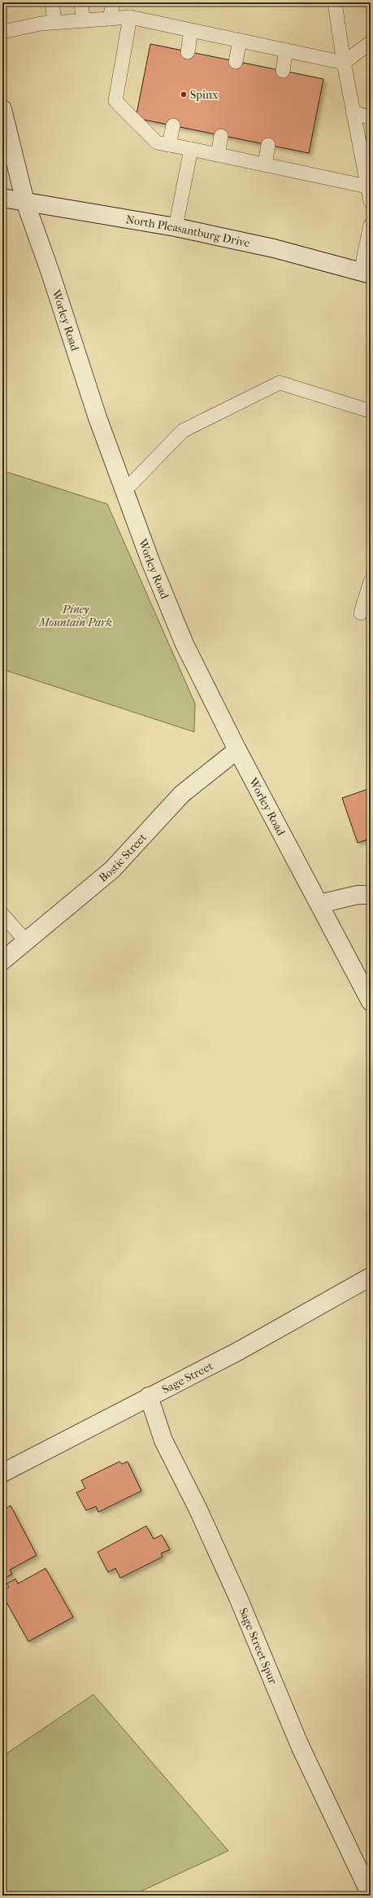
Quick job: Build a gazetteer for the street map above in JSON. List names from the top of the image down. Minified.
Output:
{"streets":{"street":["North Pleasantburg Drive","Worley Road","Bostic Street","Sage Street","Sage Street Spur"]},"crossings":[["North Pleasantburg Drive","Worley Road"],["Worley Road","Bostic Street"],["Sage Street","Sage Street Spur"]],"parks":["Piney Mountain Park"],"places":["Spinx"]}
